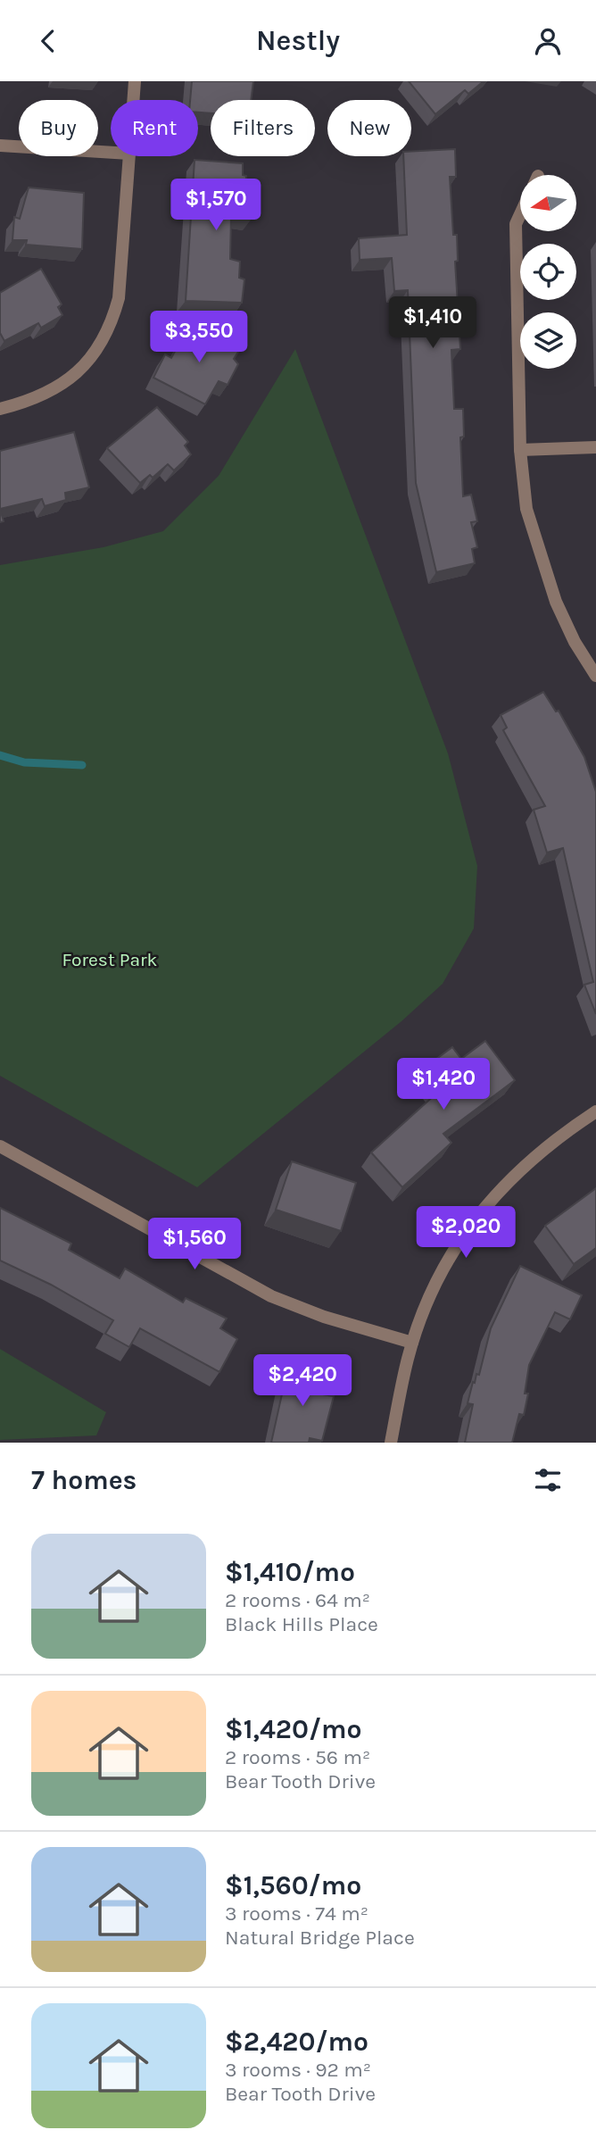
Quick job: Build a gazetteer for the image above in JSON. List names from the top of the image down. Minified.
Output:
{"parks":["Forest Park"],"north":"left","page":{"header":"Nestly","chip":["Buy","Rent","Filters","New"],"price":["$1,570","$1,410","$3,550","$1,420","$2,020","$1,560","$2,420"],"heading":"7 homes","list":[{"name":"$1,410/mo","note":"2 rooms · 64 m² · Black Hills Place"},{"name":"$1,420/mo","note":"2 rooms · 56 m² · Bear Tooth Drive"},{"name":"$1,560/mo","note":"3 rooms · 74 m² · Natural Bridge Place"},{"name":"$2,420/mo","note":"3 rooms · 92 m² · Bear Tooth Drive"}]}}
